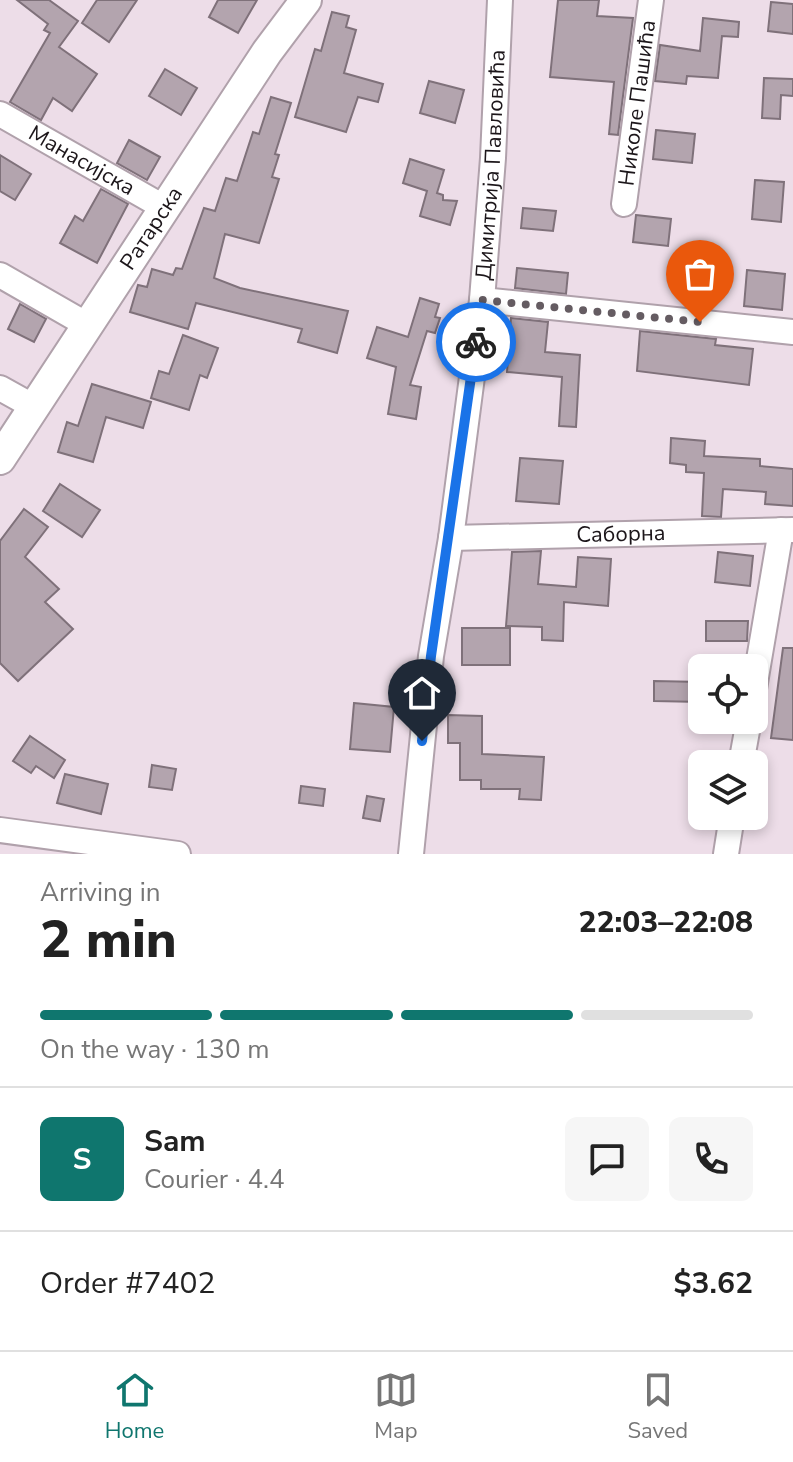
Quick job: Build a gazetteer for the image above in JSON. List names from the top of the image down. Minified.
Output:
{"streets":{"street":["Николе Пашића","Манасијска","Димитрија Павловића","Ратарска","Саборна"]},"crossings":[["Манасијска","Ратарска"],["Димитрија Павловића","Саборна"]],"page":{"heading":["2 min","Arriving in","22:03–22:08"],"panel":["Sam","Courier · 4.4","Order #7402","$3.62"],"bar":"On the way · 130 m","round":"S","tabs":["Home","Map","Saved"]}}
